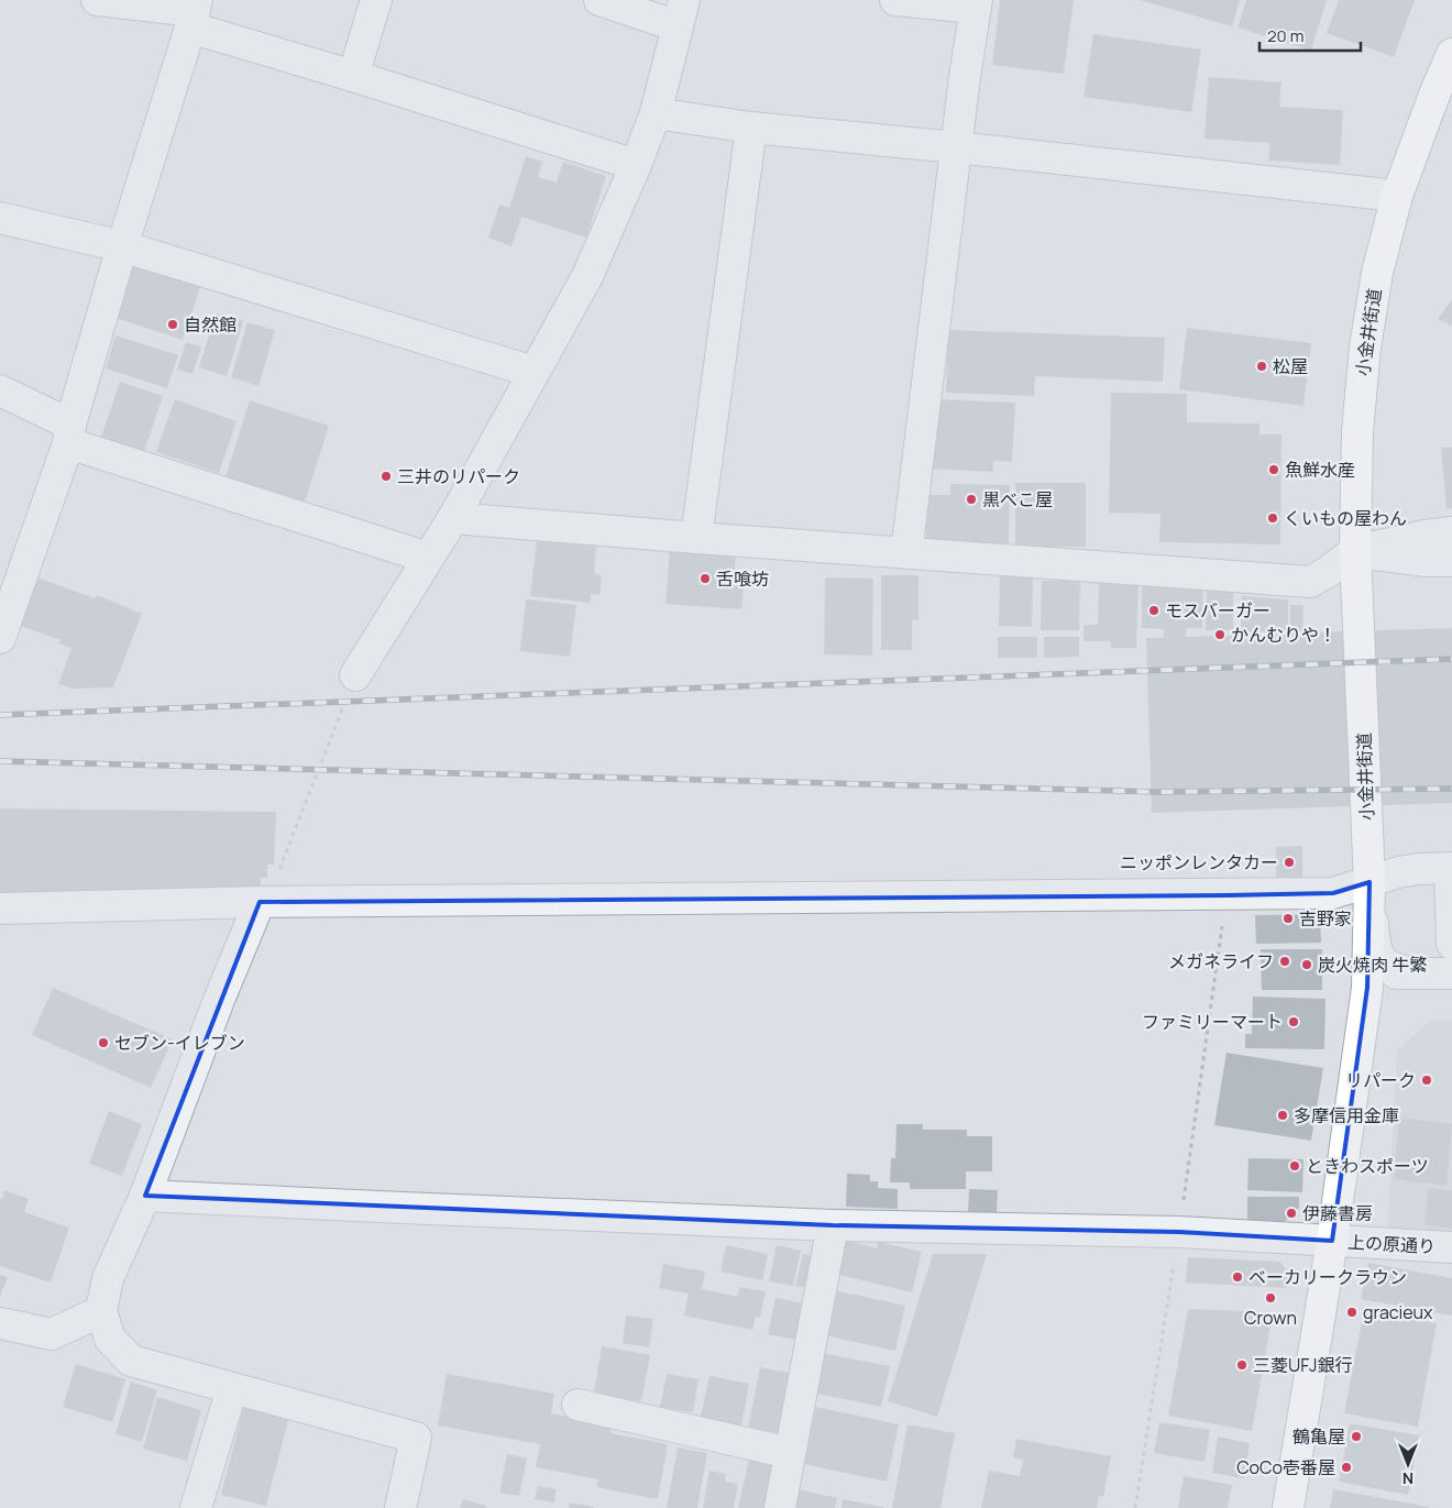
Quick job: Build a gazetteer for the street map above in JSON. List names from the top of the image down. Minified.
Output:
{"streets":{"main road":["小金井街道"],"street":["上の原通り"]},"crossings":[["小金井街道","上の原通り"]],"places":["自然館","松屋","魚鮮水産","三井のリパーク","黒べこ屋","くいもの屋わん","舌喰坊","モスバーガー","かんむりや！","ニッポンレンタカー","吉野家","メガネライフ","炭火焼肉 牛繁","ファミリーマート","セブン-イレブン","リパーク","多摩信用金庫","ときわスポーツ","伊藤書房","ベーカリークラウン","Crown","gracieux","三菱UFJ銀行","鶴亀屋","CoCo壱番屋"],"scale_bar":"20 m","north":"bottom"}
